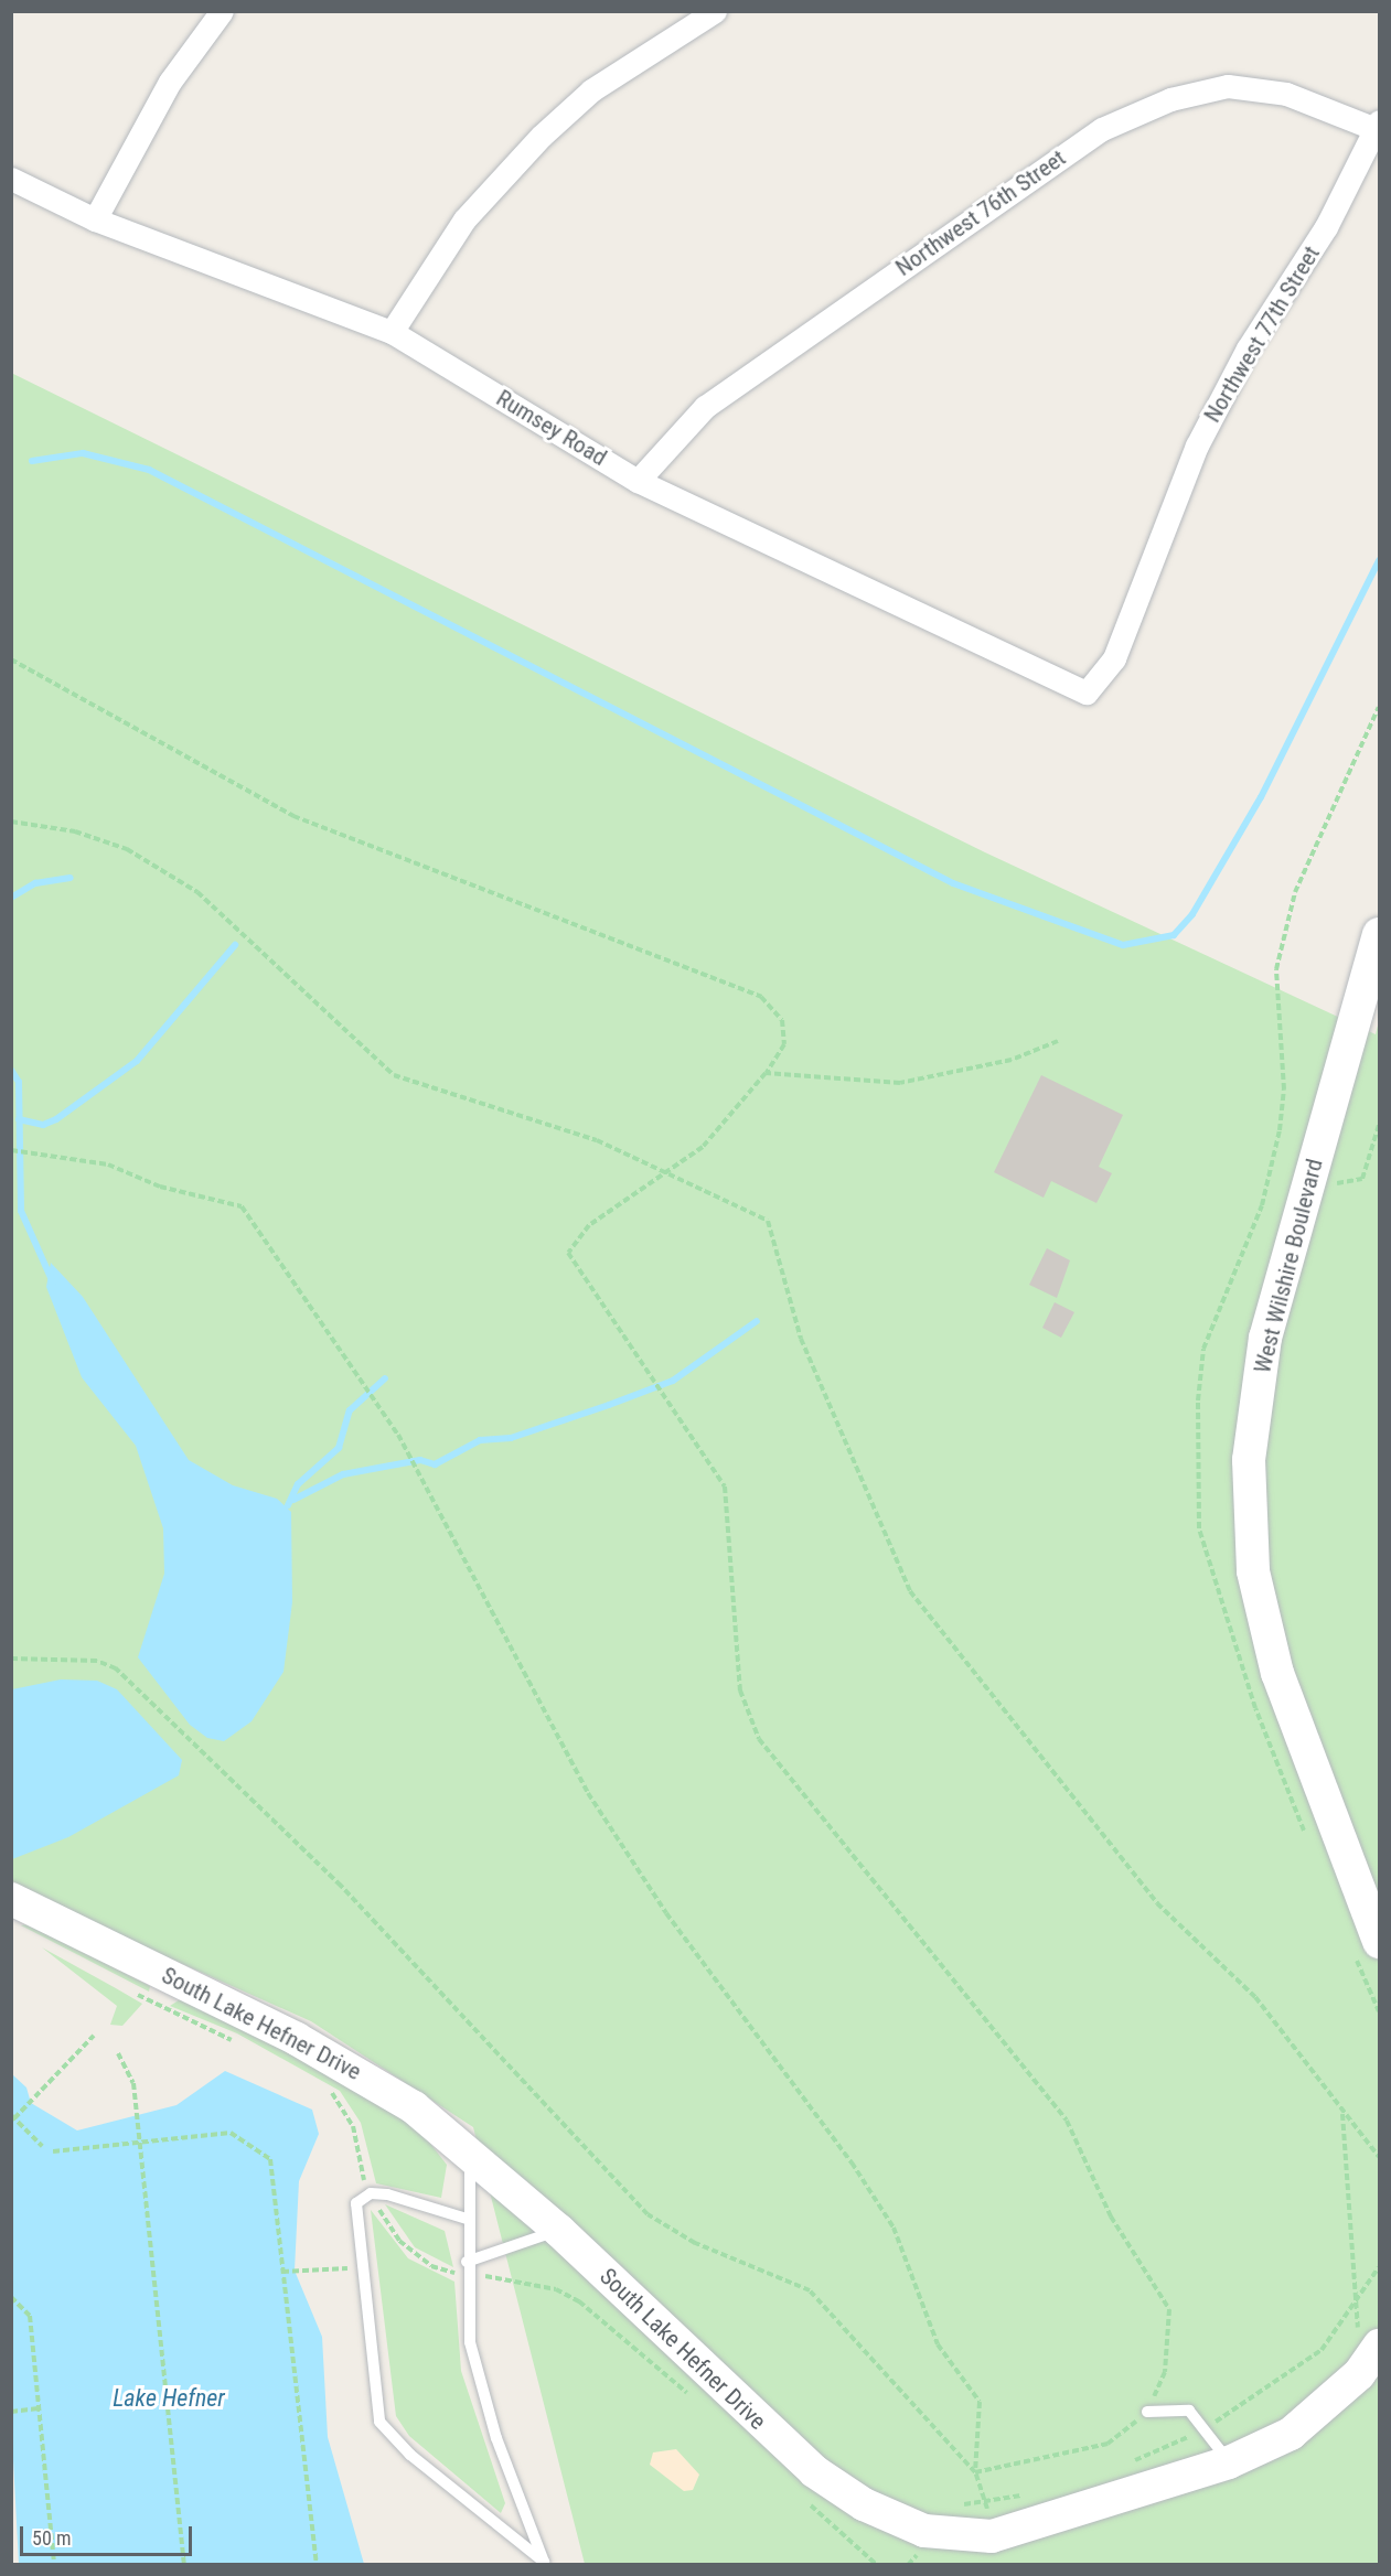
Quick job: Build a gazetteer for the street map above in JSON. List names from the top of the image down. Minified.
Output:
{"streets":{"street":["Northwest 76th Street","Northwest 77th Street","Rumsey Road","West Wilshire Boulevard","South Lake Hefner Drive"]},"crossings":[["Northwest 76th Street","Northwest 77th Street"],["Northwest 76th Street","Rumsey Road"],["Northwest 77th Street","Rumsey Road"]],"water":["Lake Hefner"],"scale_bar":"50 m"}
